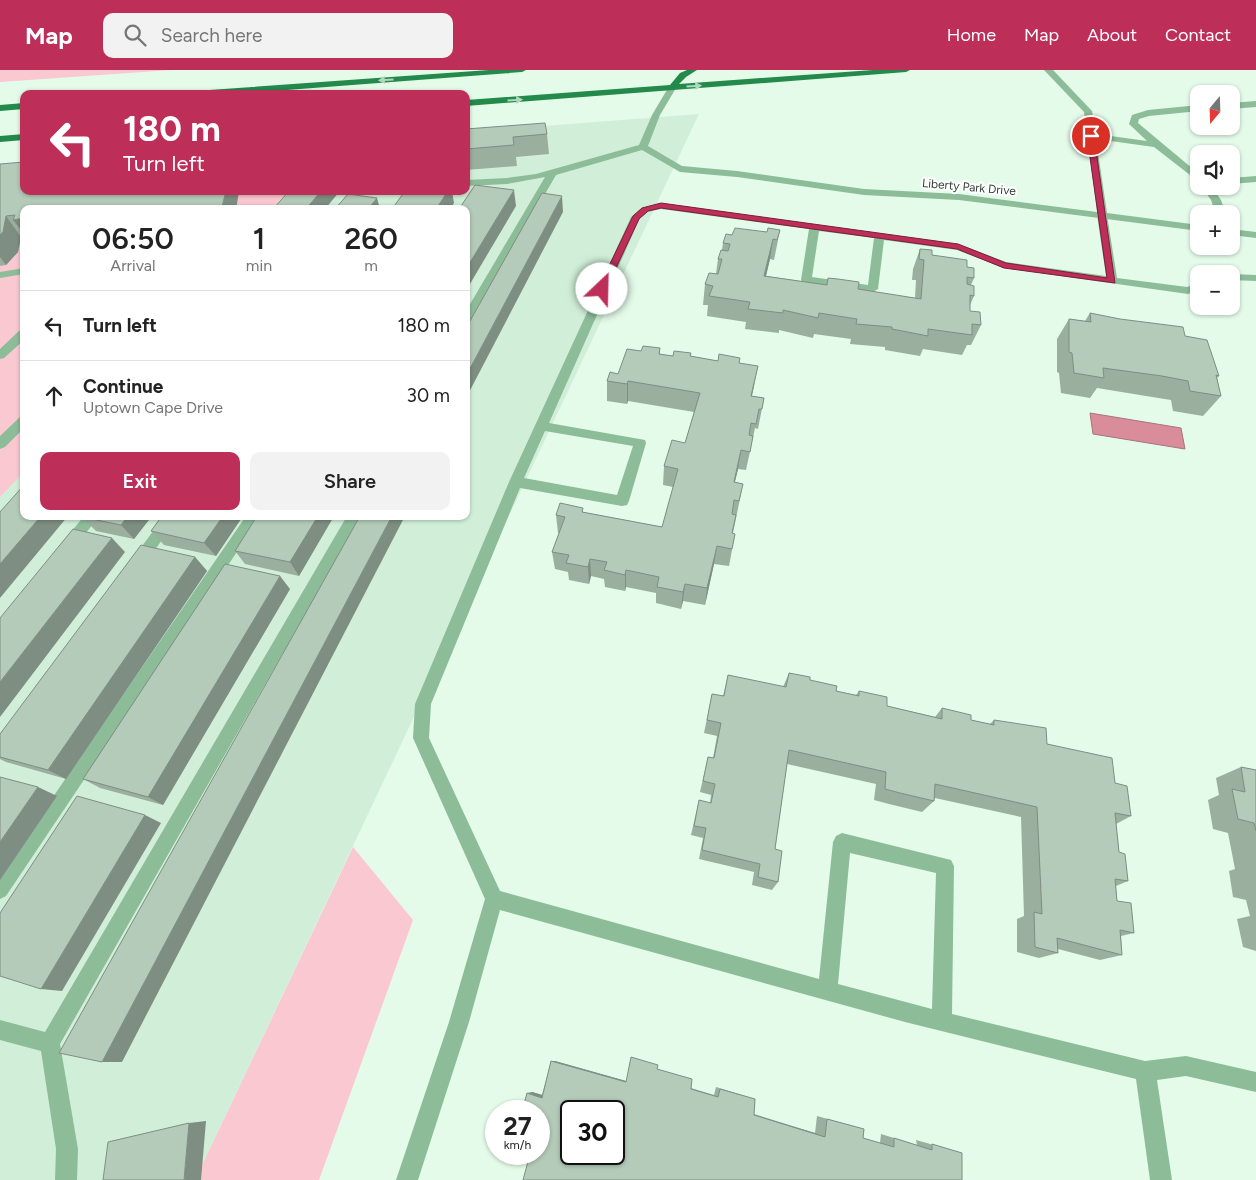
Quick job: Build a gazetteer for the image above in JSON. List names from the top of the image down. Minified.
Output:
{"streets":{"street":["Liberty Park Drive"]},"north":"bottom","page":{"header":"Map","search":"Search here","nav":["Home","Map","About","Contact"],"map_buttons":["+","−"],"turn":["180 m","Turn left"],"eta":["06:50","Arrival","1","min","260","m"],"list":[{"name":"Turn left","value":"180 m"},{"name":"Continue","note":"Uptown Cape Drive","value":"30 m"}],"buttons":["Exit","Share"],"speed":"27 km/h","limit":"30"}}
